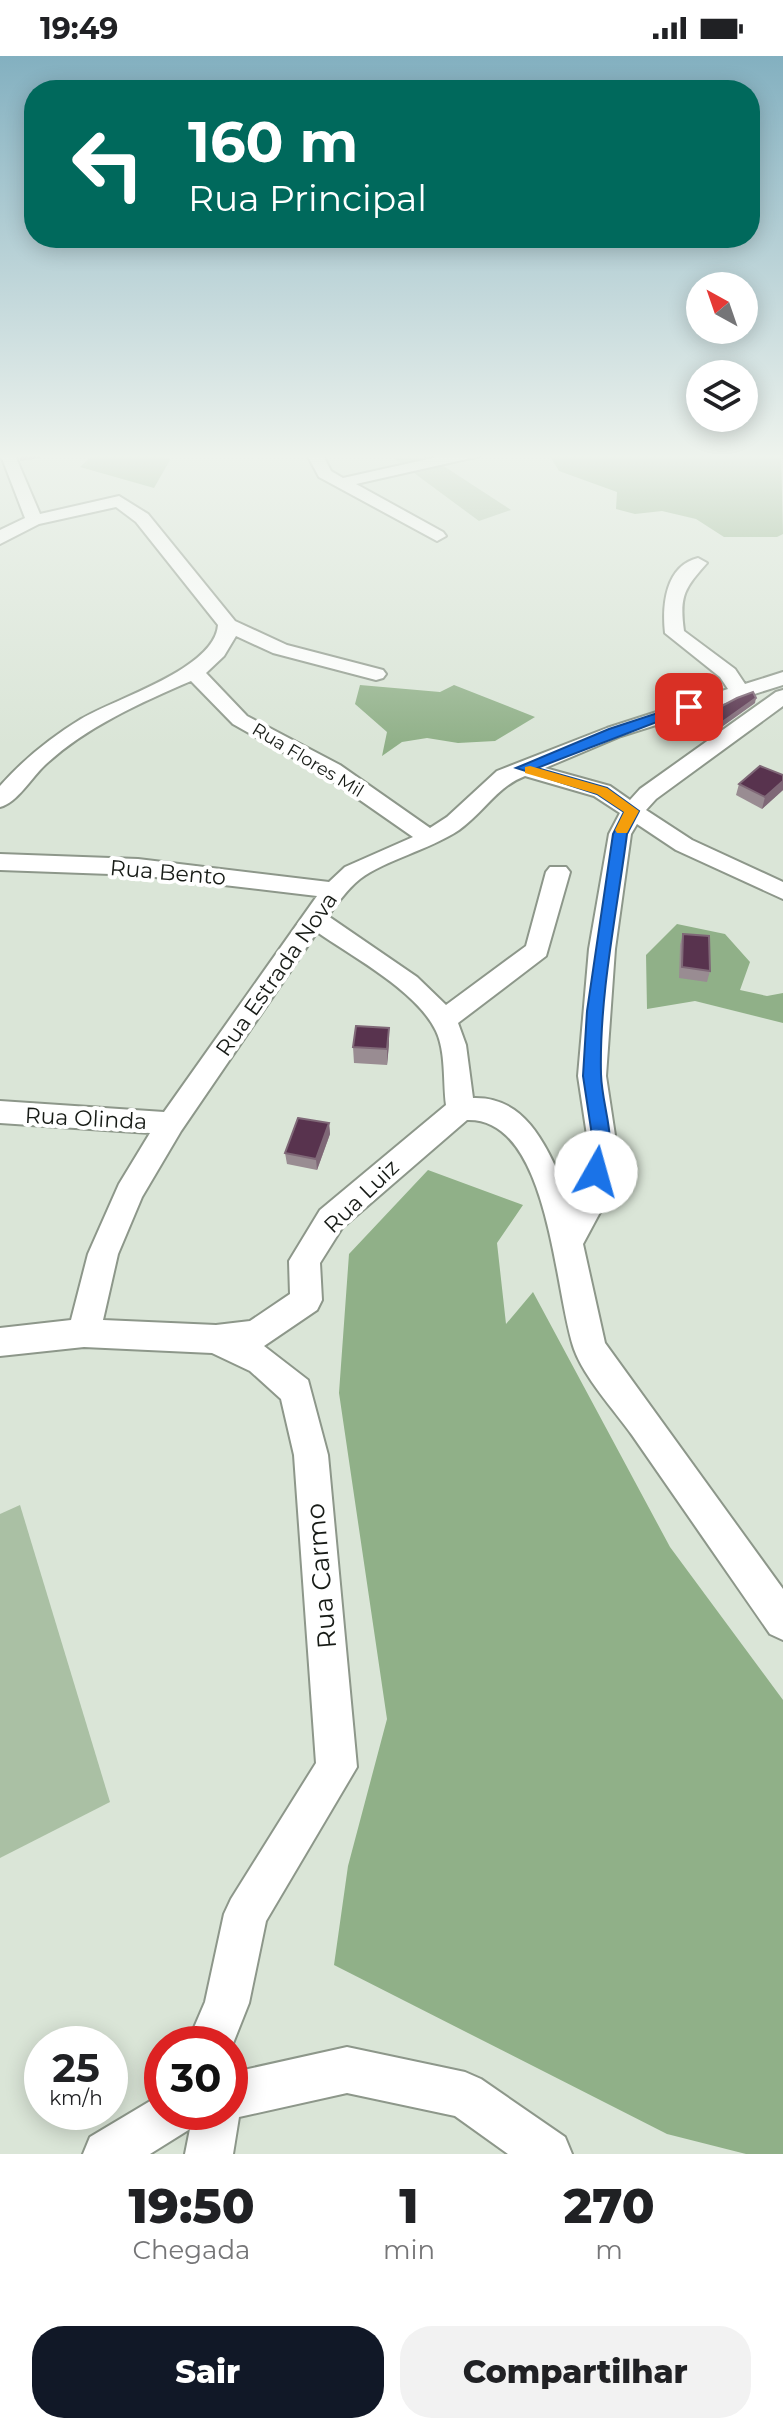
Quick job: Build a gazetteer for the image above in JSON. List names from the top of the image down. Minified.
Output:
{"streets":{"street":["Rua Flores Mil","Rua Bento","Rua Estrada Nova","Rua Olinda","Rua Luiz","Rua Carmo"]},"crossings":[["Rua Flores Mil","Rua Estrada Nova"],["Rua Bento","Rua Estrada Nova"],["Rua Estrada Nova","Rua Olinda"],["Rua Estrada Nova","Rua Carmo"],["Rua Luiz","Rua Carmo"]],"north":"top left","page":{"status":"19:49","turn":["160 m","Rua Principal"],"speed":"25 km/h","limit":"30","eta":["19:50","Chegada","1","min","270","m"],"buttons":["Sair","Compartilhar"]}}
